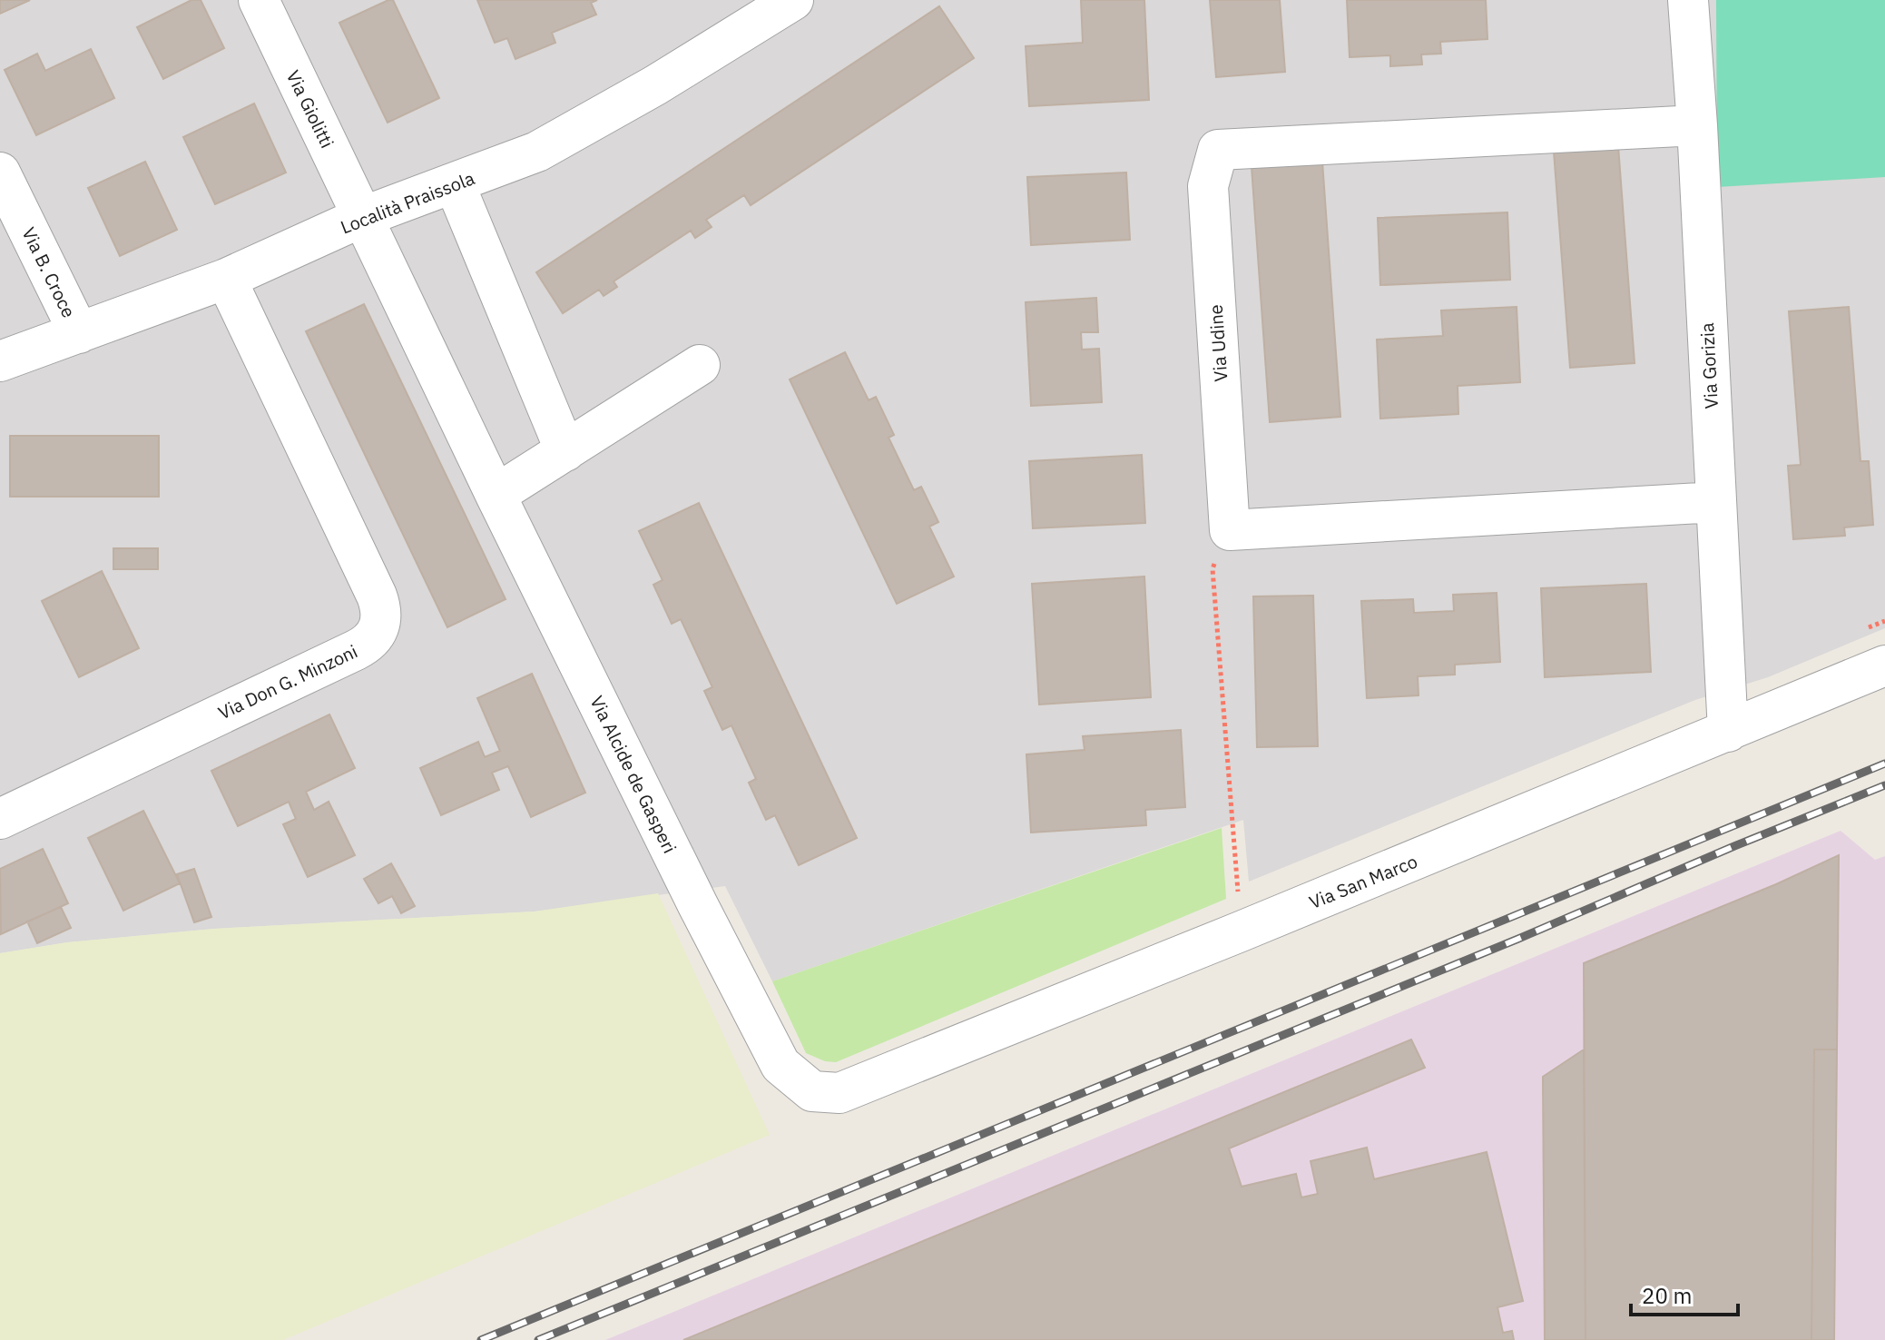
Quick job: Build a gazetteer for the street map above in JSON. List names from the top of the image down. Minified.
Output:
{"streets":{"street":["Via Giolitti","Località Praissola","Via B. Croce","Via Udine","Via Gorizia","Via Don G. Minzoni","Via Alcide de Gasperi","Via San Marco"]},"crossings":[["Via Giolitti","Località Praissola"],["Via Giolitti","Via Alcide de Gasperi"],["Località Praissola","Via B. Croce"],["Località Praissola","Via Don G. Minzoni"],["Via Udine","Via Gorizia"],["Via Gorizia","Via San Marco"],["Via Alcide de Gasperi","Via San Marco"]],"scale_bar":"20 m"}
